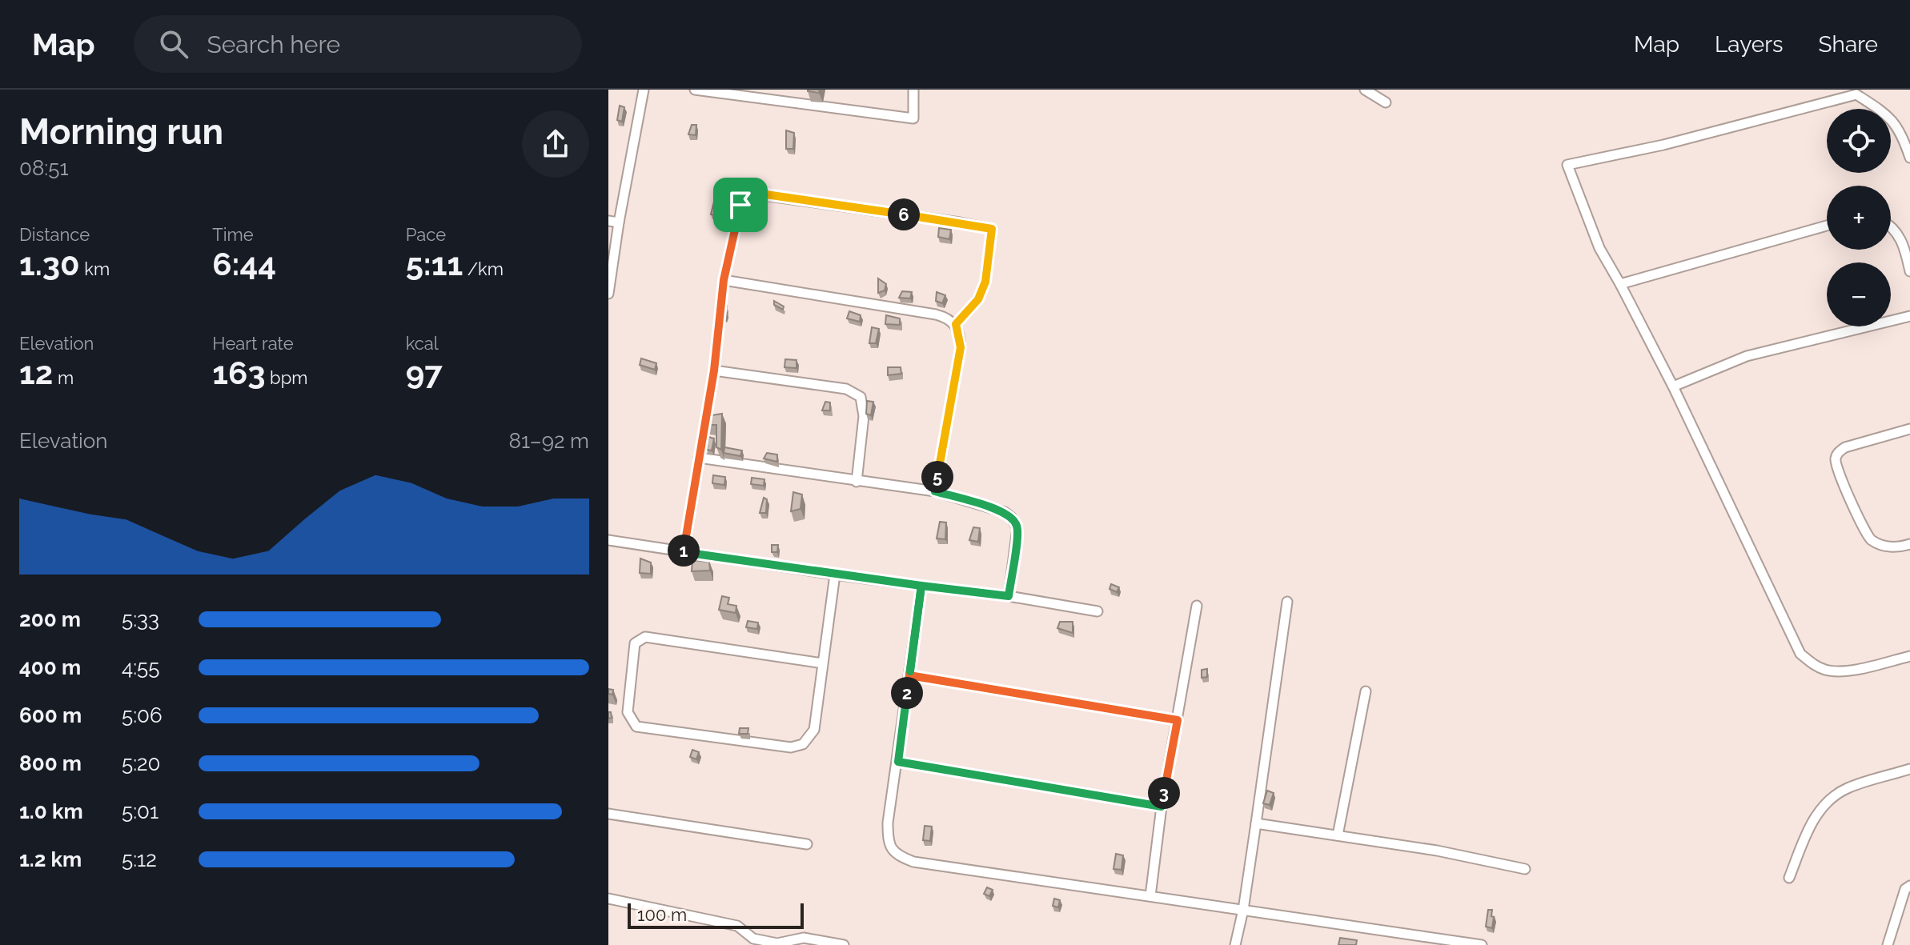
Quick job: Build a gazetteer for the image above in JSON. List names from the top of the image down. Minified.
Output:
{"scale_bar":"100 m","page":{"header":"Map","search":"Search here","nav":["Map","Layers","Share"],"heading":["Morning run","08:51"],"map_buttons":["+","−"],"stats":[["Distance","1.30 km"],["Time","6:44"],["Pace","5:11 /km"],["Elevation","12 m"],["Heart rate","163 bpm"],["kcal","97"]],"pins":["6","5","1","2","3"],"chart":["Elevation","81–92 m"],"list":[{"name":"200 m","note":"5:33"},{"name":"400 m","note":"4:55"},{"name":"600 m","note":"5:06"},{"name":"800 m","note":"5:20"},{"name":"1.0 km","note":"5:01"},{"name":"1.2 km","note":"5:12"}],"scale":"100 m"}}
